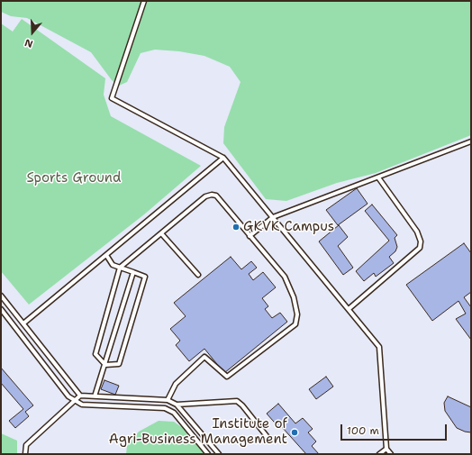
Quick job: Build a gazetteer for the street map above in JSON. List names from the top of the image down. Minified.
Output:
{"parks":["Sports Ground"],"places":["GKVK Campus","Institute of Agri-Business Management"],"scale_bar":"100 m","north":"bottom"}
